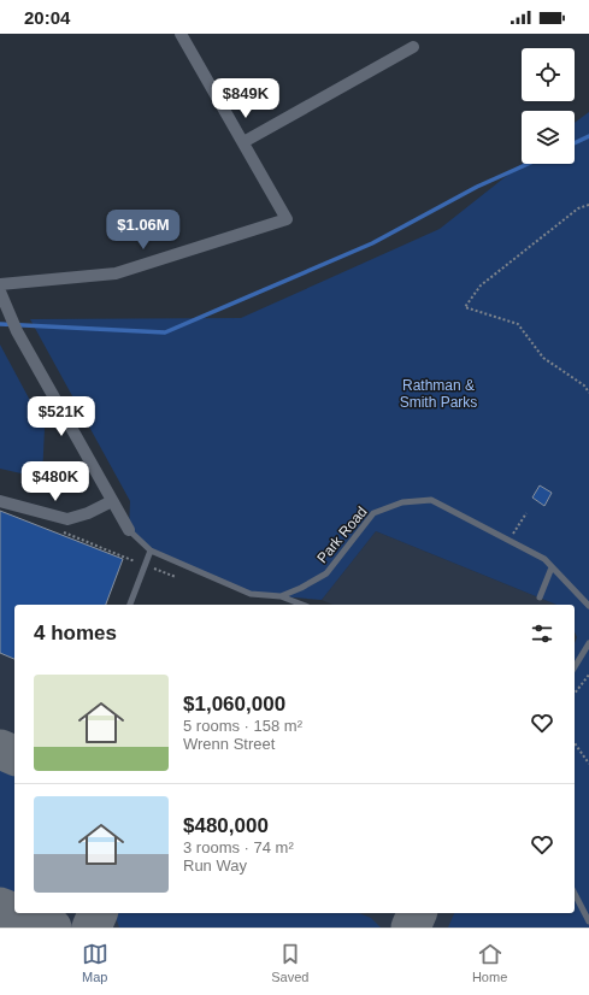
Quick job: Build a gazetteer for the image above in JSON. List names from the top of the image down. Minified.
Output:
{"streets":{"lane":["Park Road"]},"parks":["Rathman & Smith Parks"],"page":{"status":"20:04","price":["$849K","$1.06M","$521K","$480K"],"heading":"4 homes","list":[{"name":"$1,060,000","note":"5 rooms · 158 m² · Wrenn Street"},{"name":"$480,000","note":"3 rooms · 74 m² · Run Way"}],"tabs":["Map","Saved","Home"]}}
